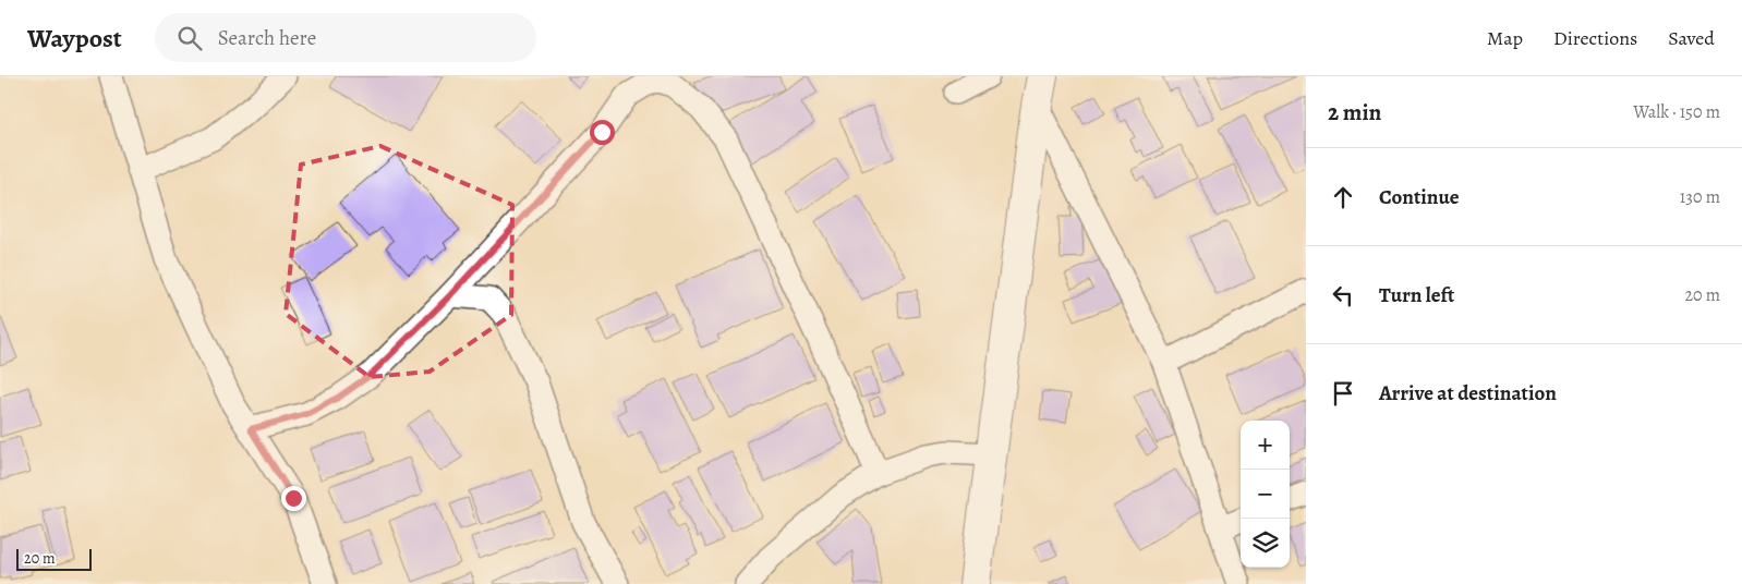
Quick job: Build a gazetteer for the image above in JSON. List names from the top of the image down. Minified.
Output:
{"scale_bar":"20 m","page":{"header":"Waypost","search":"Search here","nav":["Map","Directions","Saved"],"heading":["2 min","Walk · 150 m"],"list":[["Continue","130 m"],["Turn left","20 m"],"Arrive at destination"],"map_buttons":["+","−"],"scale":"20 m"}}
